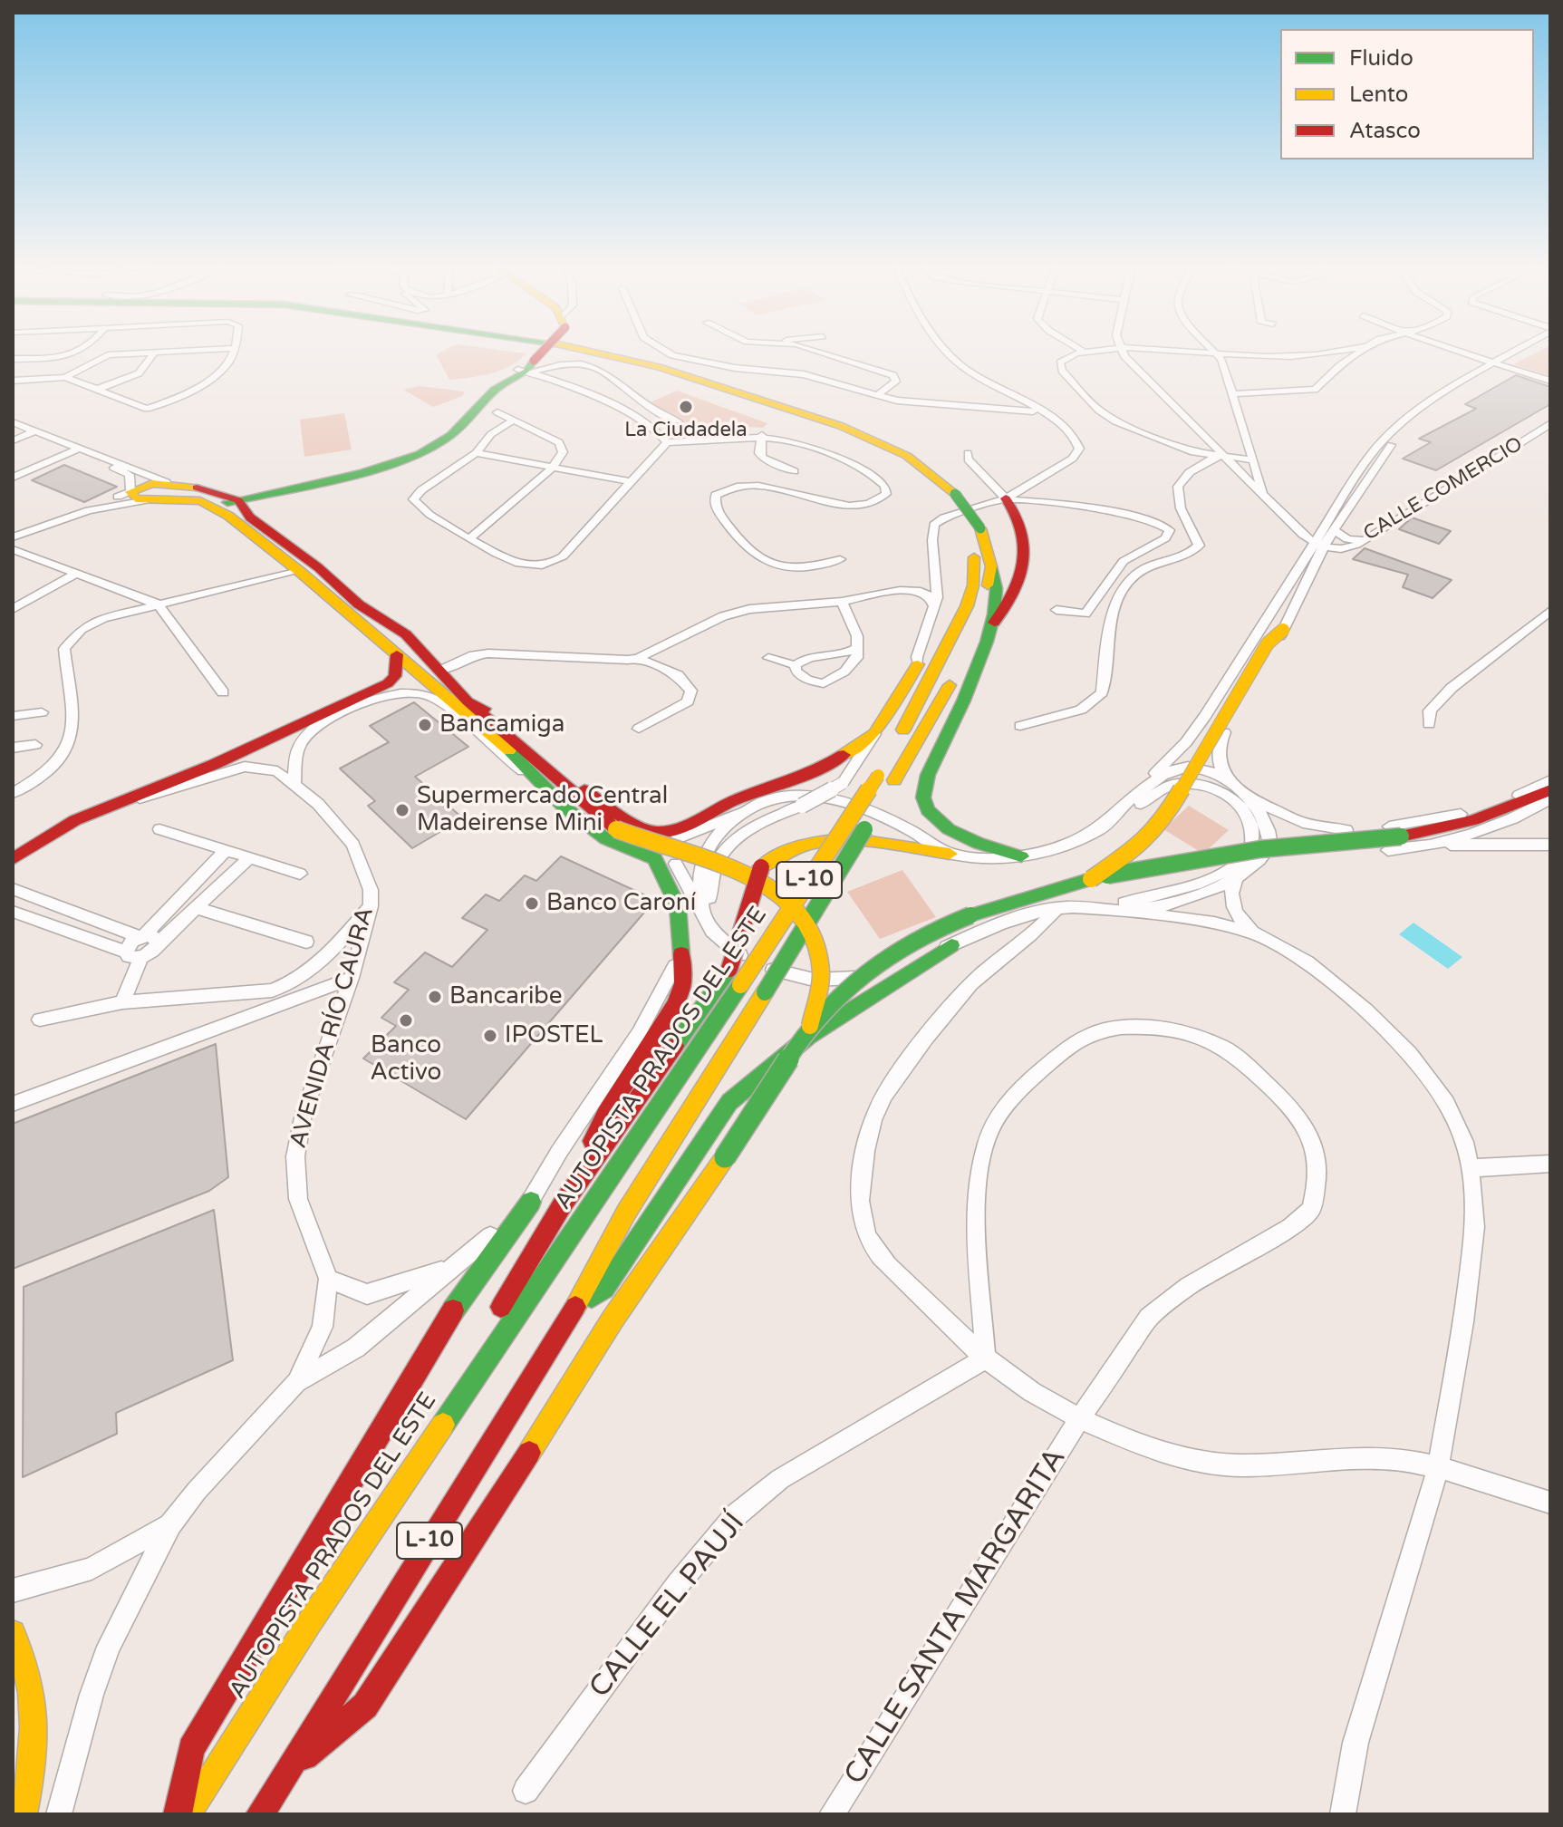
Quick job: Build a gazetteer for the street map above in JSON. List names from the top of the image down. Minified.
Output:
{"streets":{"main road":["L-10","AUTOPISTA PRADOS DEL ESTE"],"street":["CALLE COMERCIO","AVENIDA RÍO CAURA","CALLE EL PAUJÍ","CALLE SANTA MARGARITA"]},"crossings":[["CALLE EL PAUJÍ","CALLE SANTA MARGARITA"]],"places":["La Ciudadela","Bancamiga","Supermercado Central Madeirense Mini","Banco Caroní","Bancaribe","Banco Activo","IPOSTEL"],"legend":["Fluido","Lento","Atasco"]}
